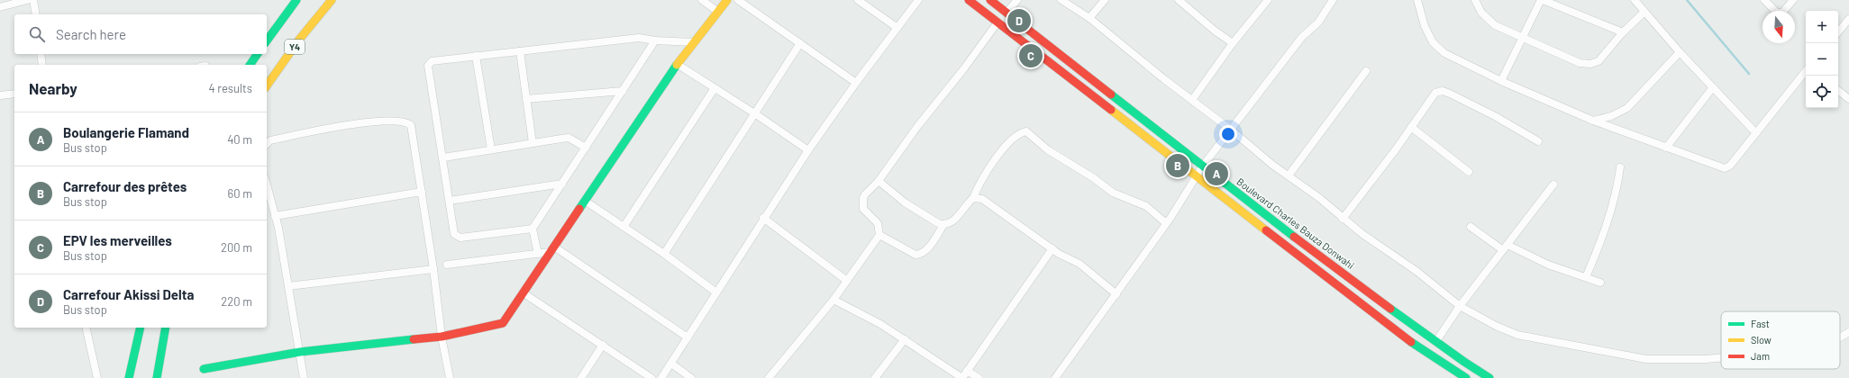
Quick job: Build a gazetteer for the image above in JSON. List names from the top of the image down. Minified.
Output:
{"streets":{"main road":["Y4","Boulevard Charles Bauza Donwahi"]},"legend":["Fast","Slow","Jam"],"north":"bottom","page":{"pins":["D","C","B","A"],"map_buttons":["+","−"],"search":"Search here","heading":["Nearby","4 results"],"list":[{"mark":"A","name":"Boulangerie Flamand","note":"Bus stop","value":"40 m"},{"mark":"B","name":"Carrefour des prêtes","note":"Bus stop","value":"60 m"},{"mark":"C","name":"EPV les merveilles","note":"Bus stop","value":"200 m"},{"mark":"D","name":"Carrefour Akissi Delta","note":"Bus stop","value":"220 m"}]}}
